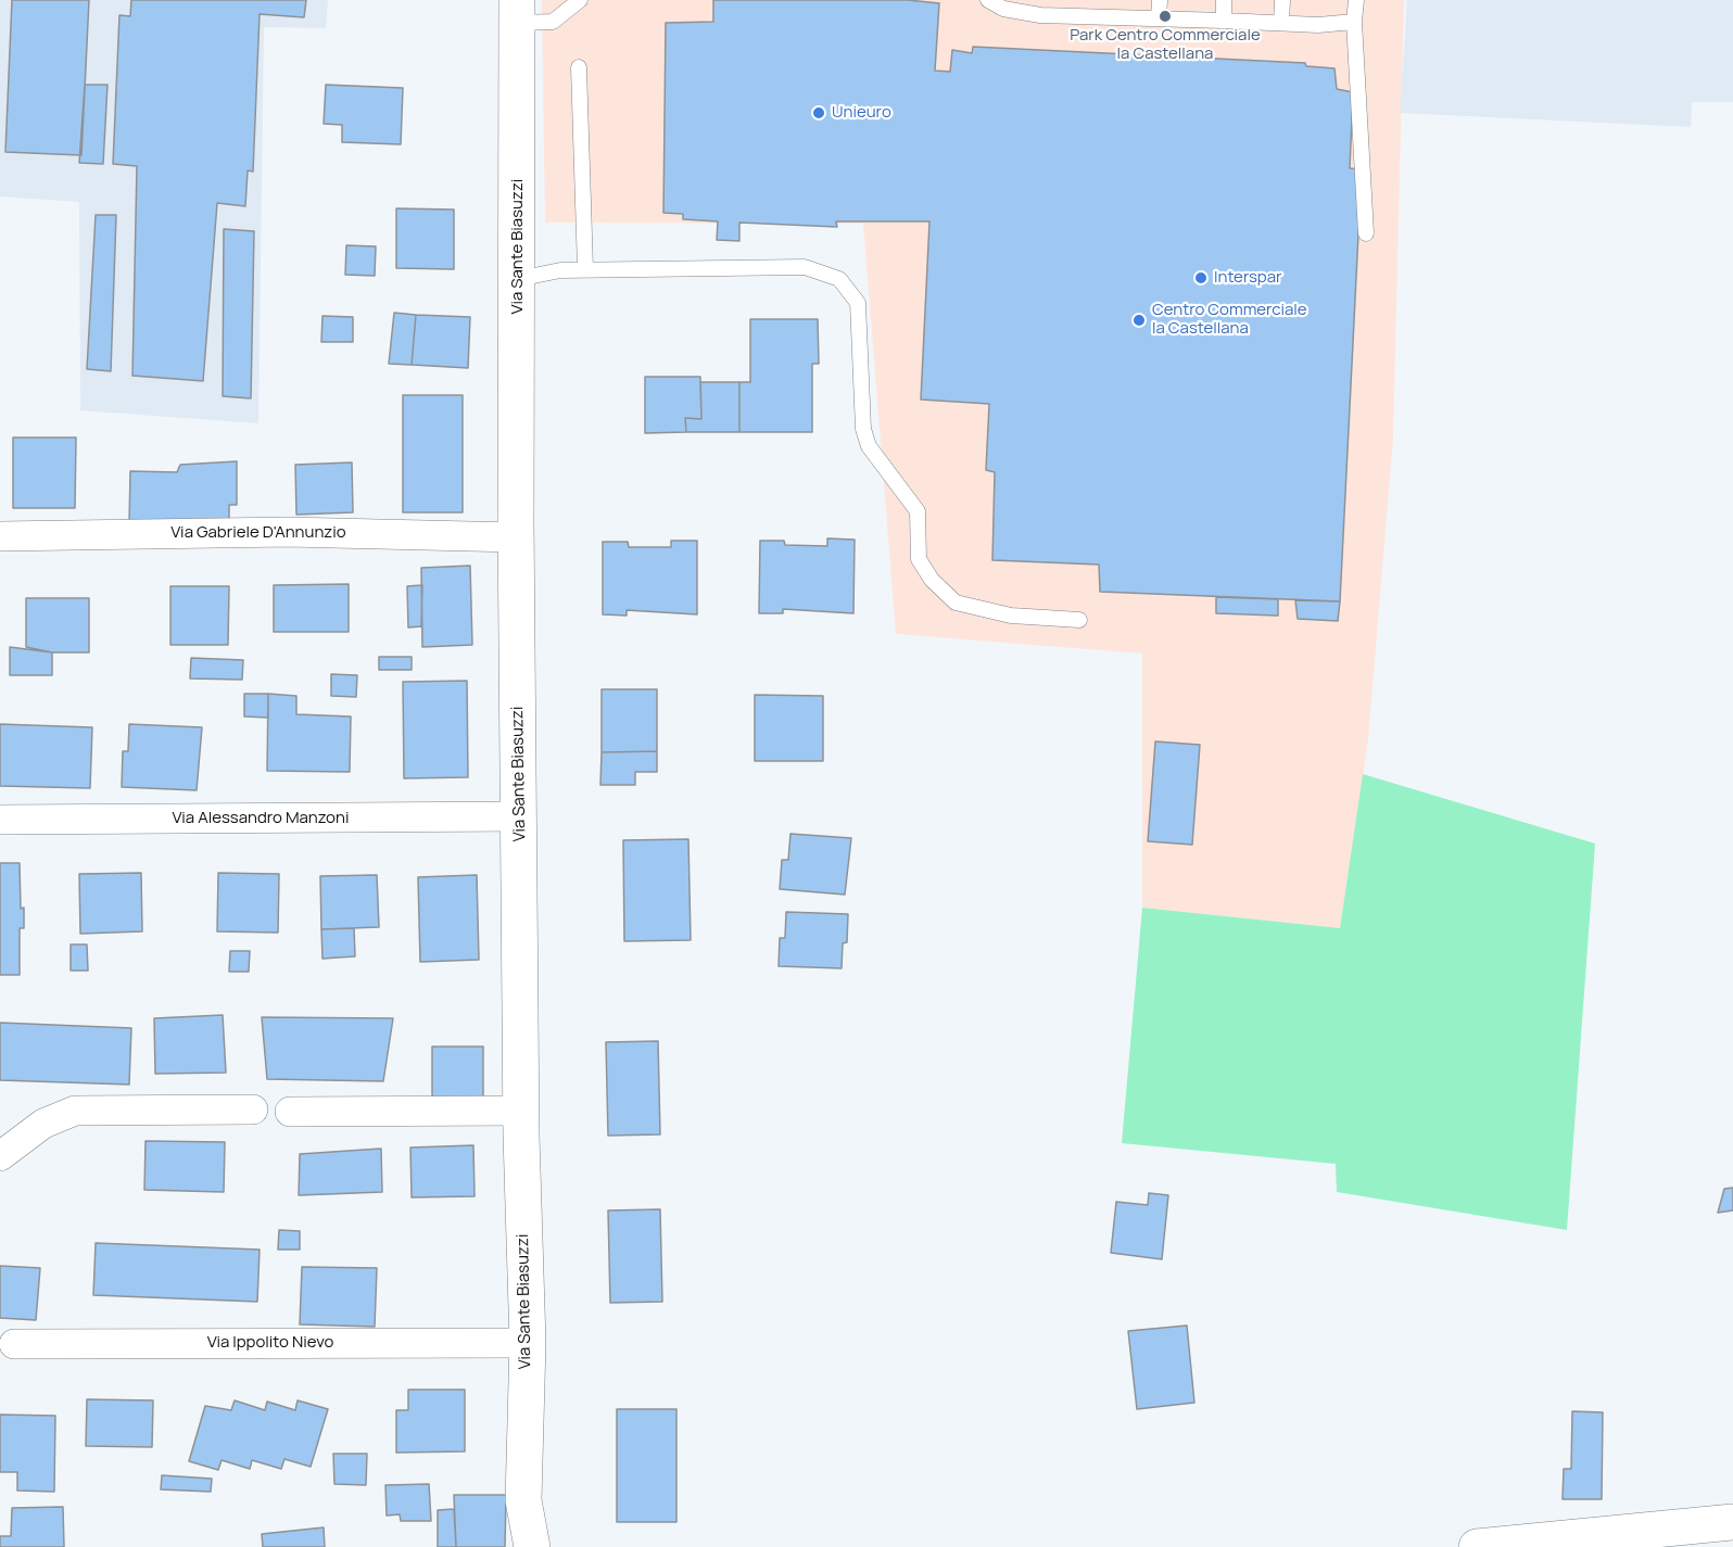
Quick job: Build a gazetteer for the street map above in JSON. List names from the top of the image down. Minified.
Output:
{"streets":{"street":["Via Sante Biasuzzi","Via Gabriele D'Annunzio","Via Alessandro Manzoni","Via Ippolito Nievo"]},"crossings":[["Via Sante Biasuzzi","Via Gabriele D'Annunzio"],["Via Sante Biasuzzi","Via Alessandro Manzoni"],["Via Sante Biasuzzi","Via Ippolito Nievo"]],"places":["Park Centro Commerciale la Castellana","Unieuro","Interspar","Centro Commerciale la Castellana"]}
